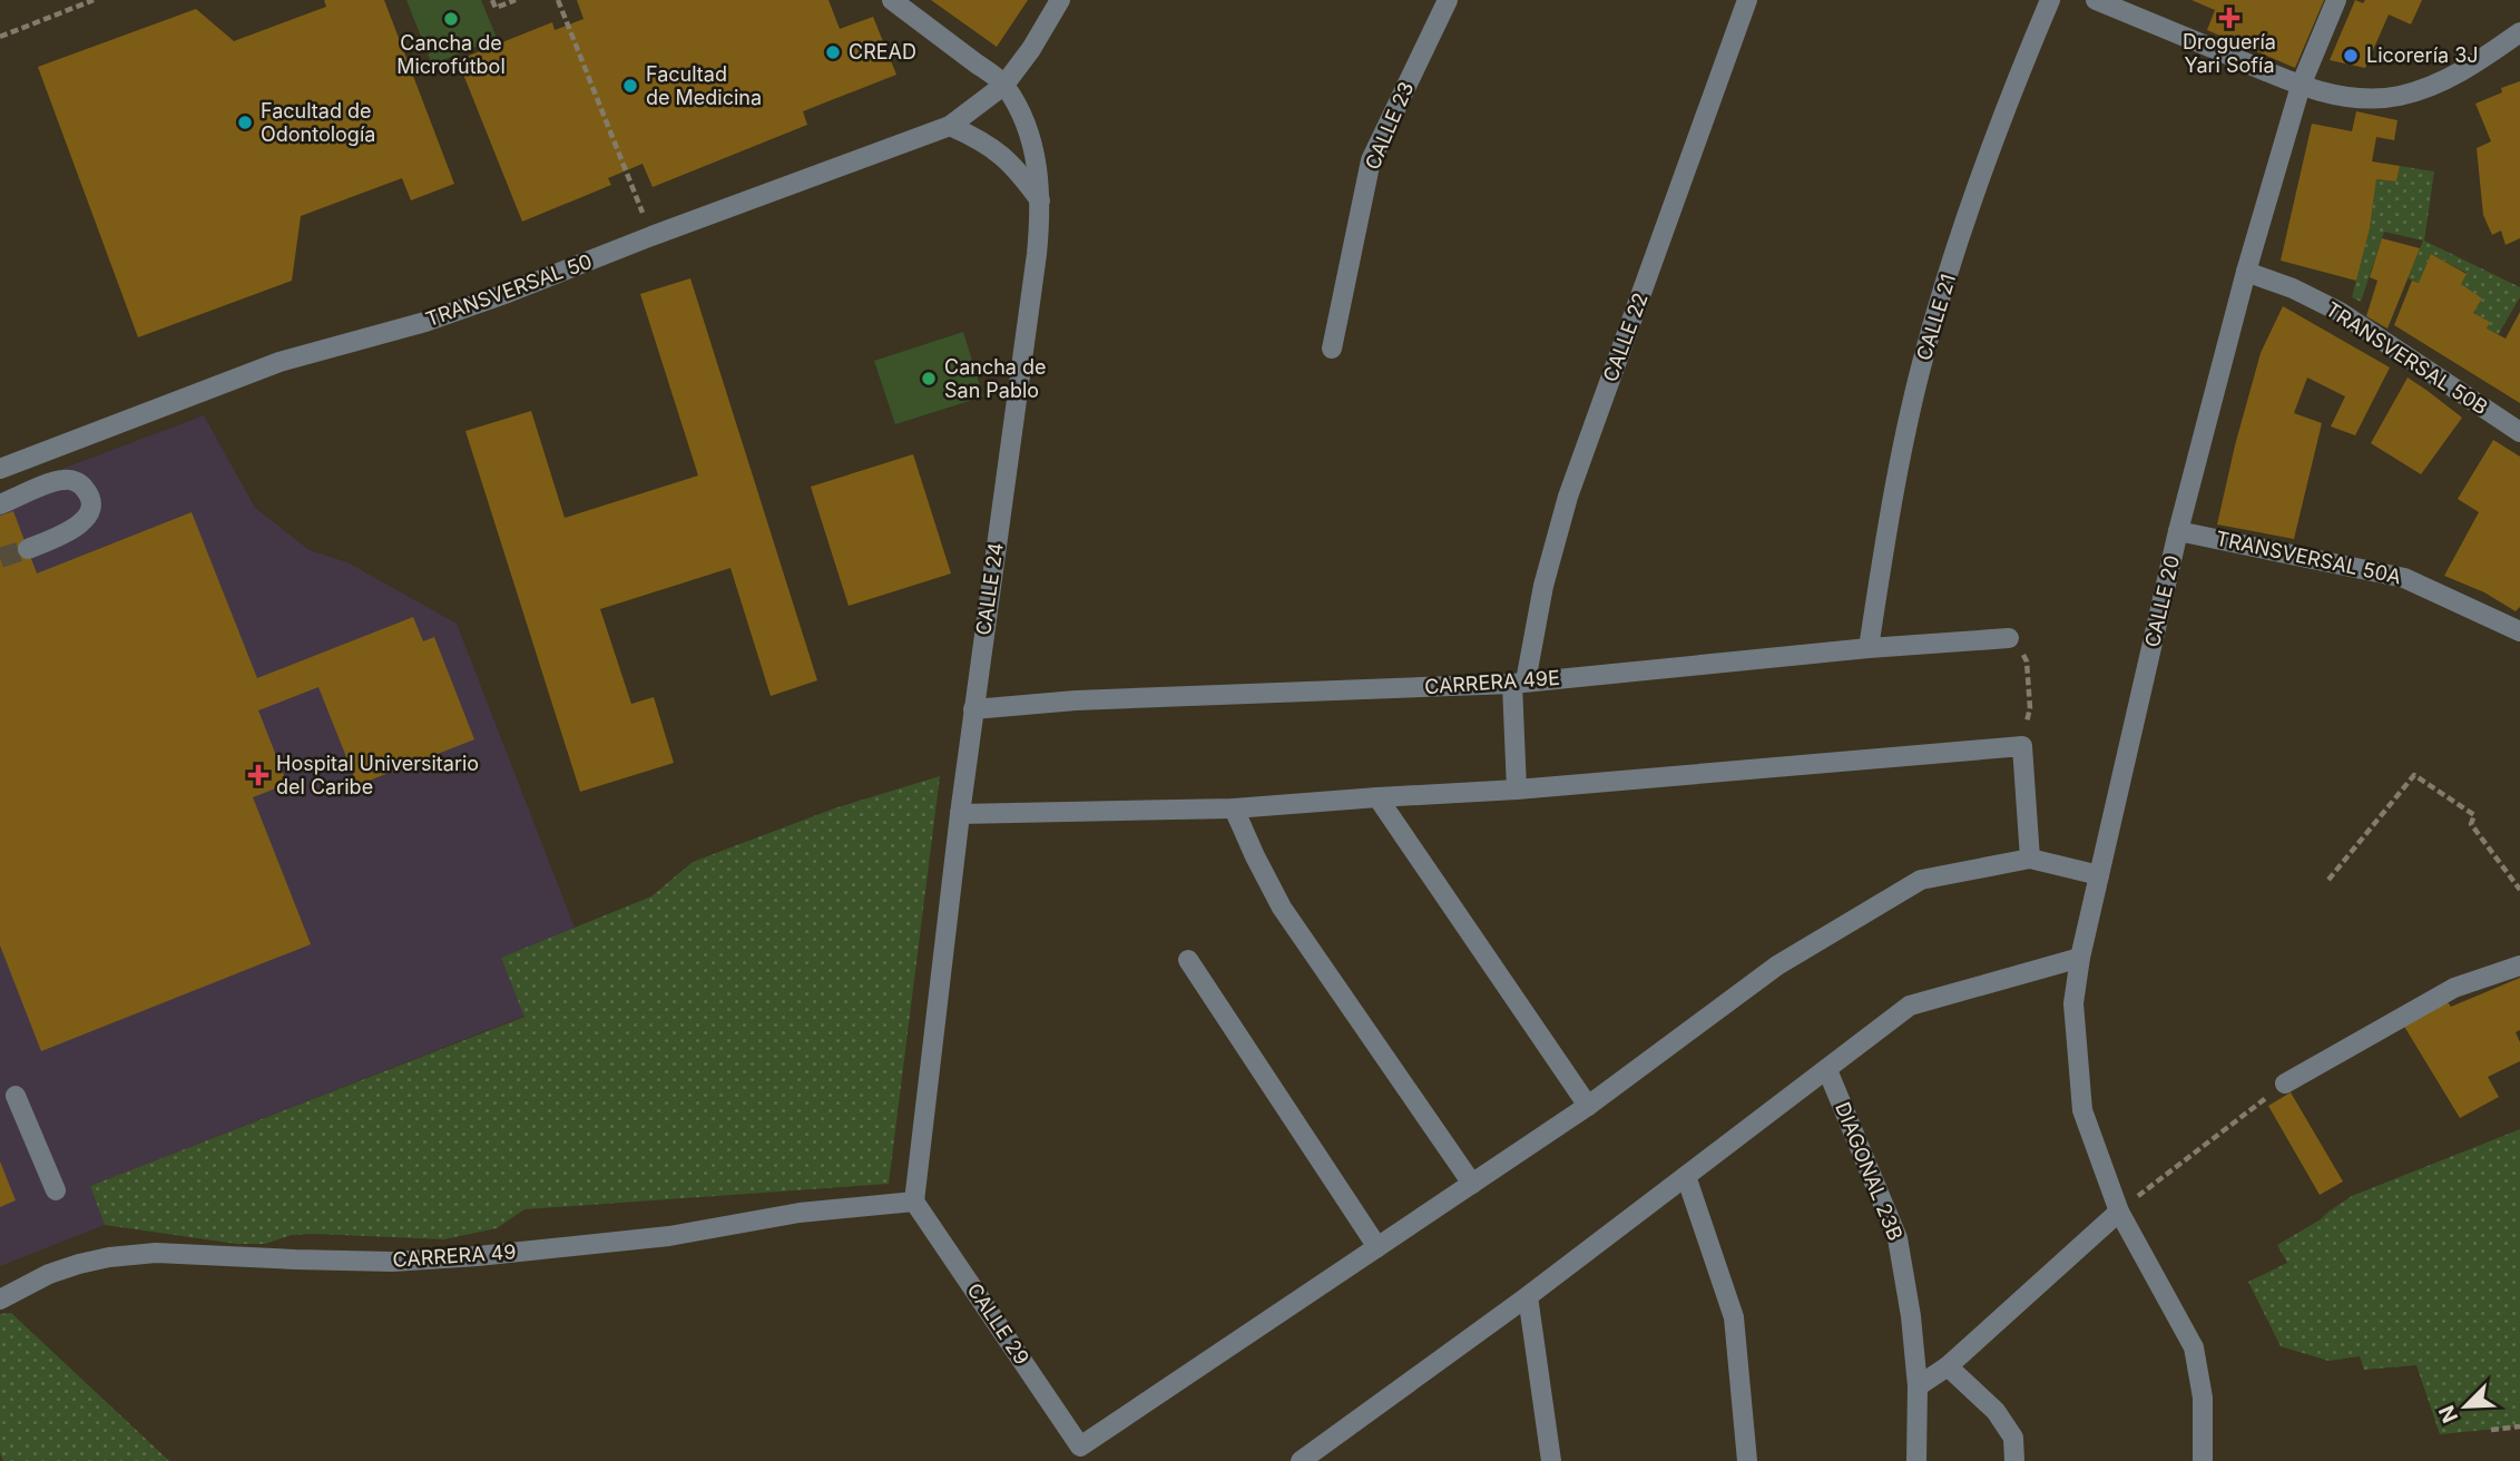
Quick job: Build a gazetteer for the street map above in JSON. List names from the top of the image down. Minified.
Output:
{"streets":{"street":["CALLE 23","TRANSVERSAL 50","CALLE 21","CALLE 22","TRANSVERSAL 50B","TRANSVERSAL 50A","CALLE 24","CALLE 20","CARRERA 49E","DIAGONAL 23B","CARRERA 49","CALLE 29"]},"crossings":[["TRANSVERSAL 50","CALLE 24"],["CALLE 21","CARRERA 49E"],["CALLE 22","CARRERA 49E"],["TRANSVERSAL 50B","CALLE 20"],["TRANSVERSAL 50A","CALLE 20"],["CALLE 24","CARRERA 49E"],["CALLE 24","CARRERA 49"],["CALLE 24","CALLE 29"],["CARRERA 49","CALLE 29"]],"places":{"health":["Droguería Yari Sofía","Hospital Universitario del Caribe"],"other":["Cancha de Microfútbol","CREAD","Licorería 3J","Facultad de Medicina","Facultad de Odontología","Cancha de San Pablo"]},"north":"bottom left"}
